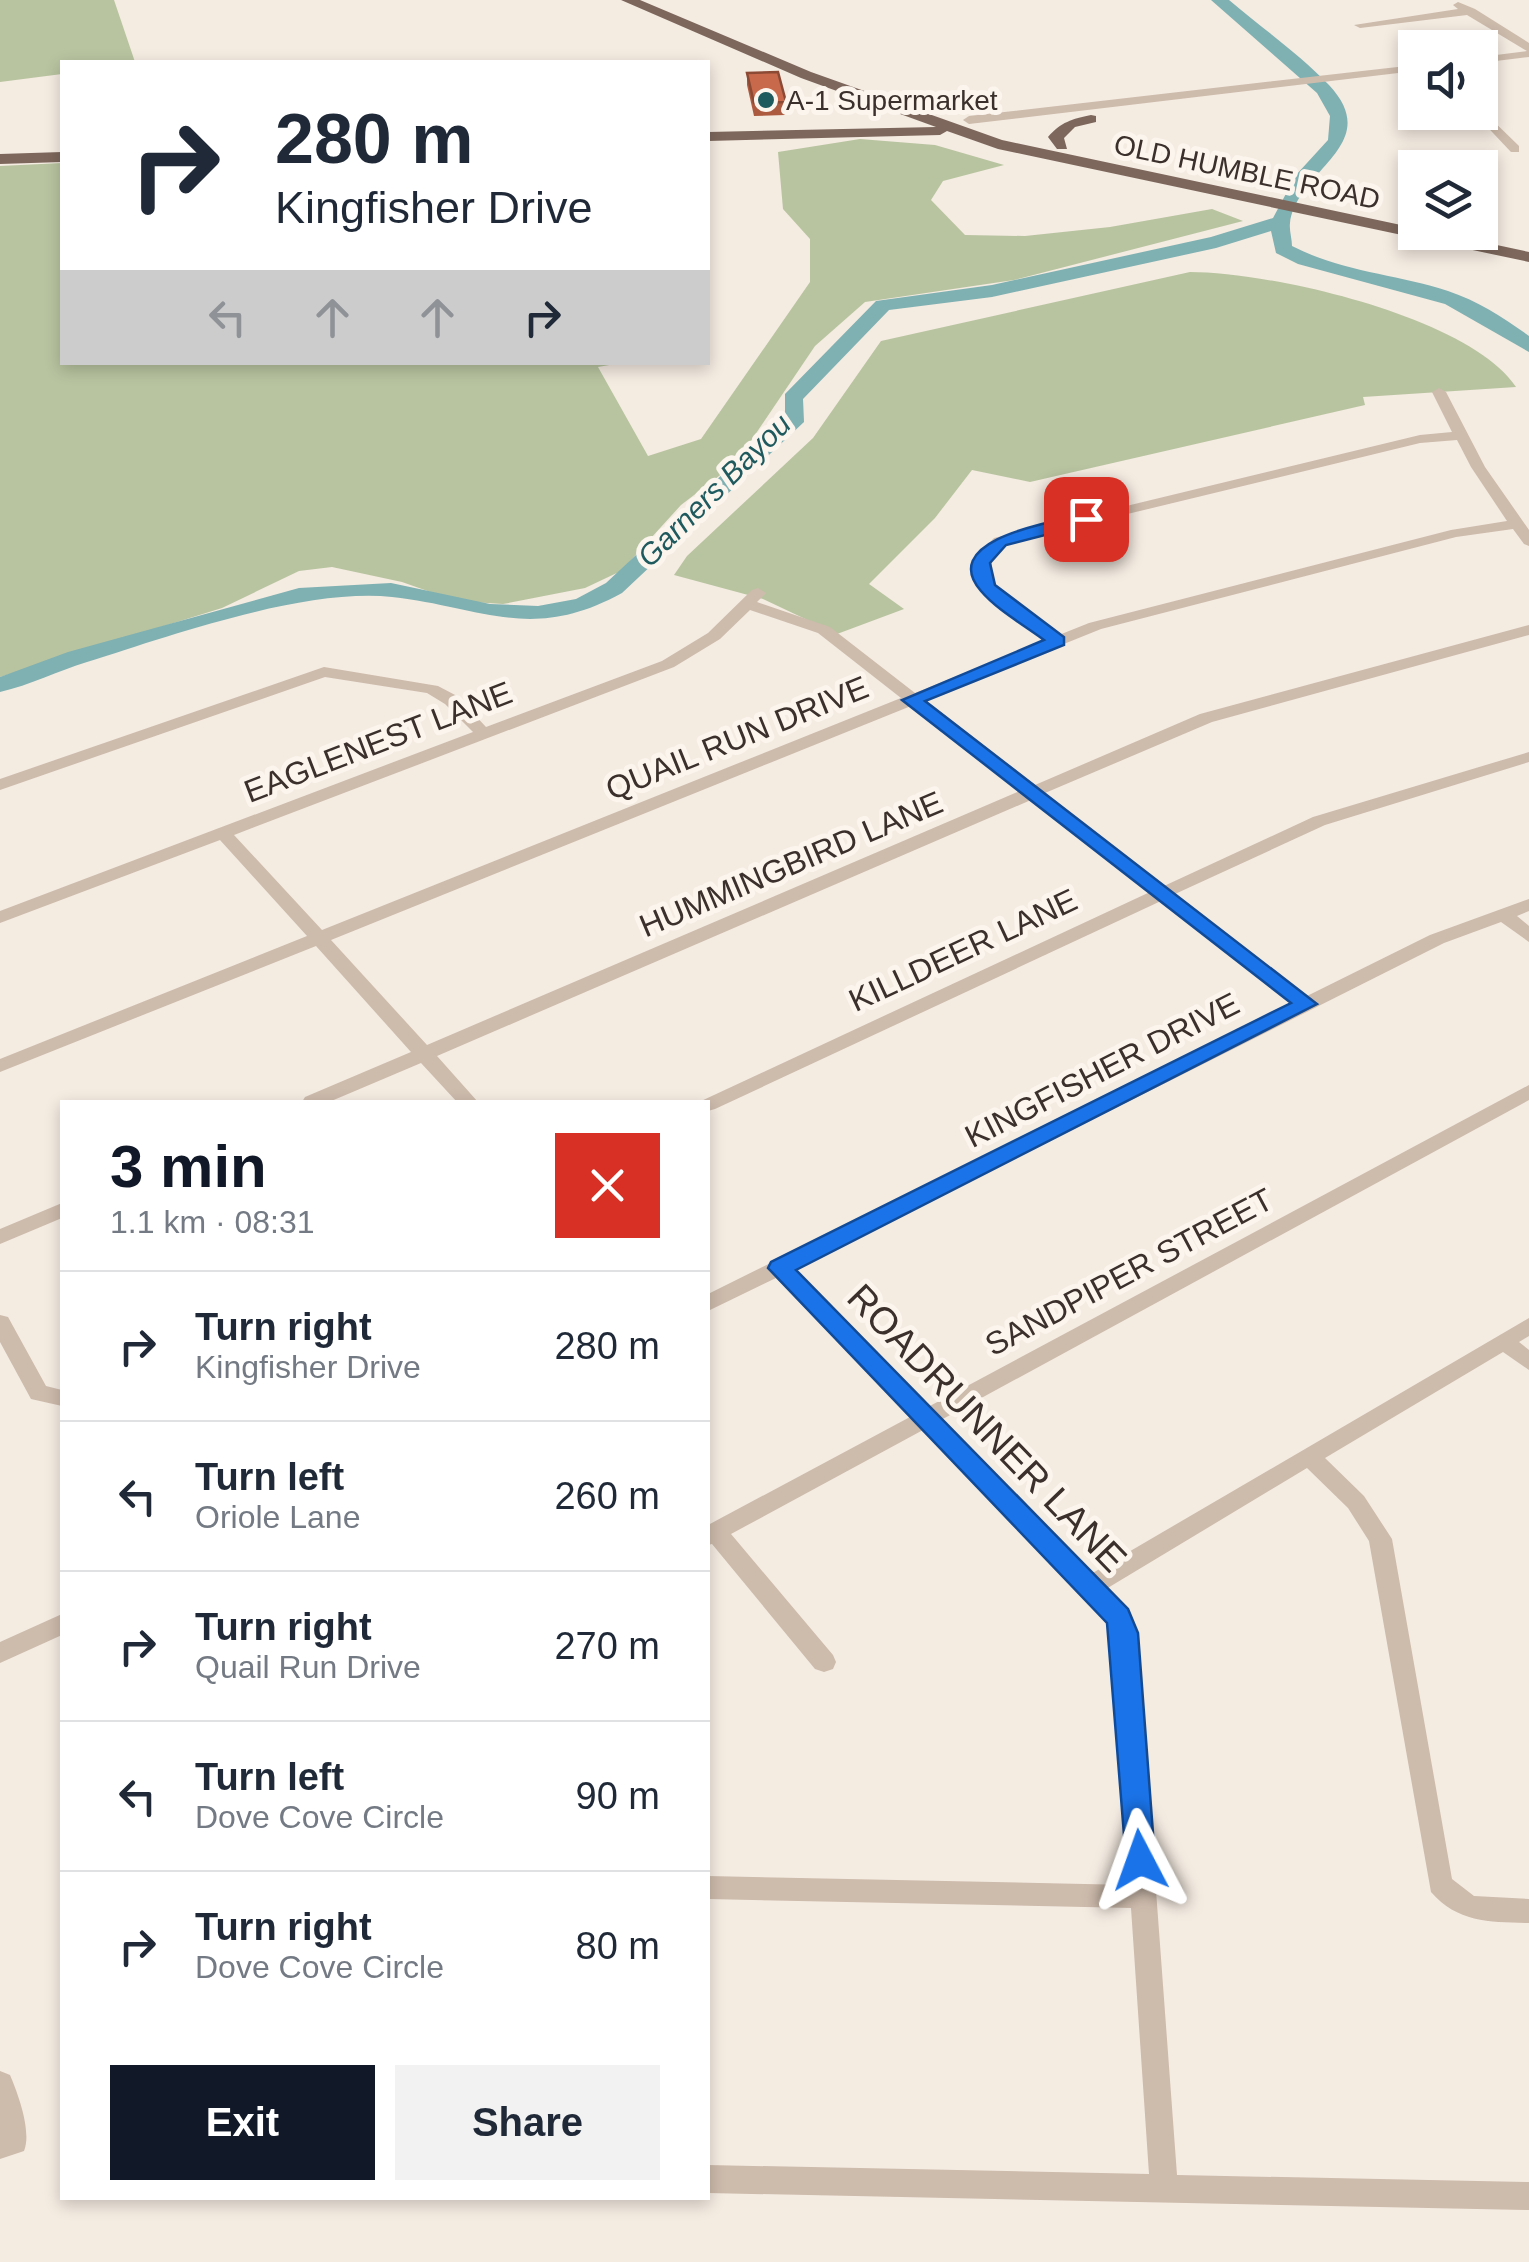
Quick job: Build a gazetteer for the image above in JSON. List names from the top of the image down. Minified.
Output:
{"streets":{"main road":["OLD HUMBLE ROAD"],"street":["QUAIL RUN DRIVE","EAGLENEST LANE","HUMMINGBIRD LANE","KILLDEER LANE","KINGFISHER DRIVE","SANDPIPER STREET","ROADRUNNER LANE"]},"crossings":[["QUAIL RUN DRIVE","EAGLENEST LANE"],["KINGFISHER DRIVE","ROADRUNNER LANE"],["SANDPIPER STREET","ROADRUNNER LANE"]],"water":["Garners Bayou"],"places":["A-1 Supermarket"],"page":{"turn":["280 m","Kingfisher Drive"],"heading":["3 min","1.1 km · 08:31"],"list":[{"name":"Turn right","note":"Kingfisher Drive","value":"280 m"},{"name":"Turn left","note":"Oriole Lane","value":"260 m"},{"name":"Turn right","note":"Quail Run Drive","value":"270 m"},{"name":"Turn left","note":"Dove Cove Circle","value":"90 m"},{"name":"Turn right","note":"Dove Cove Circle","value":"80 m"}],"buttons":["Exit","Share"]}}
